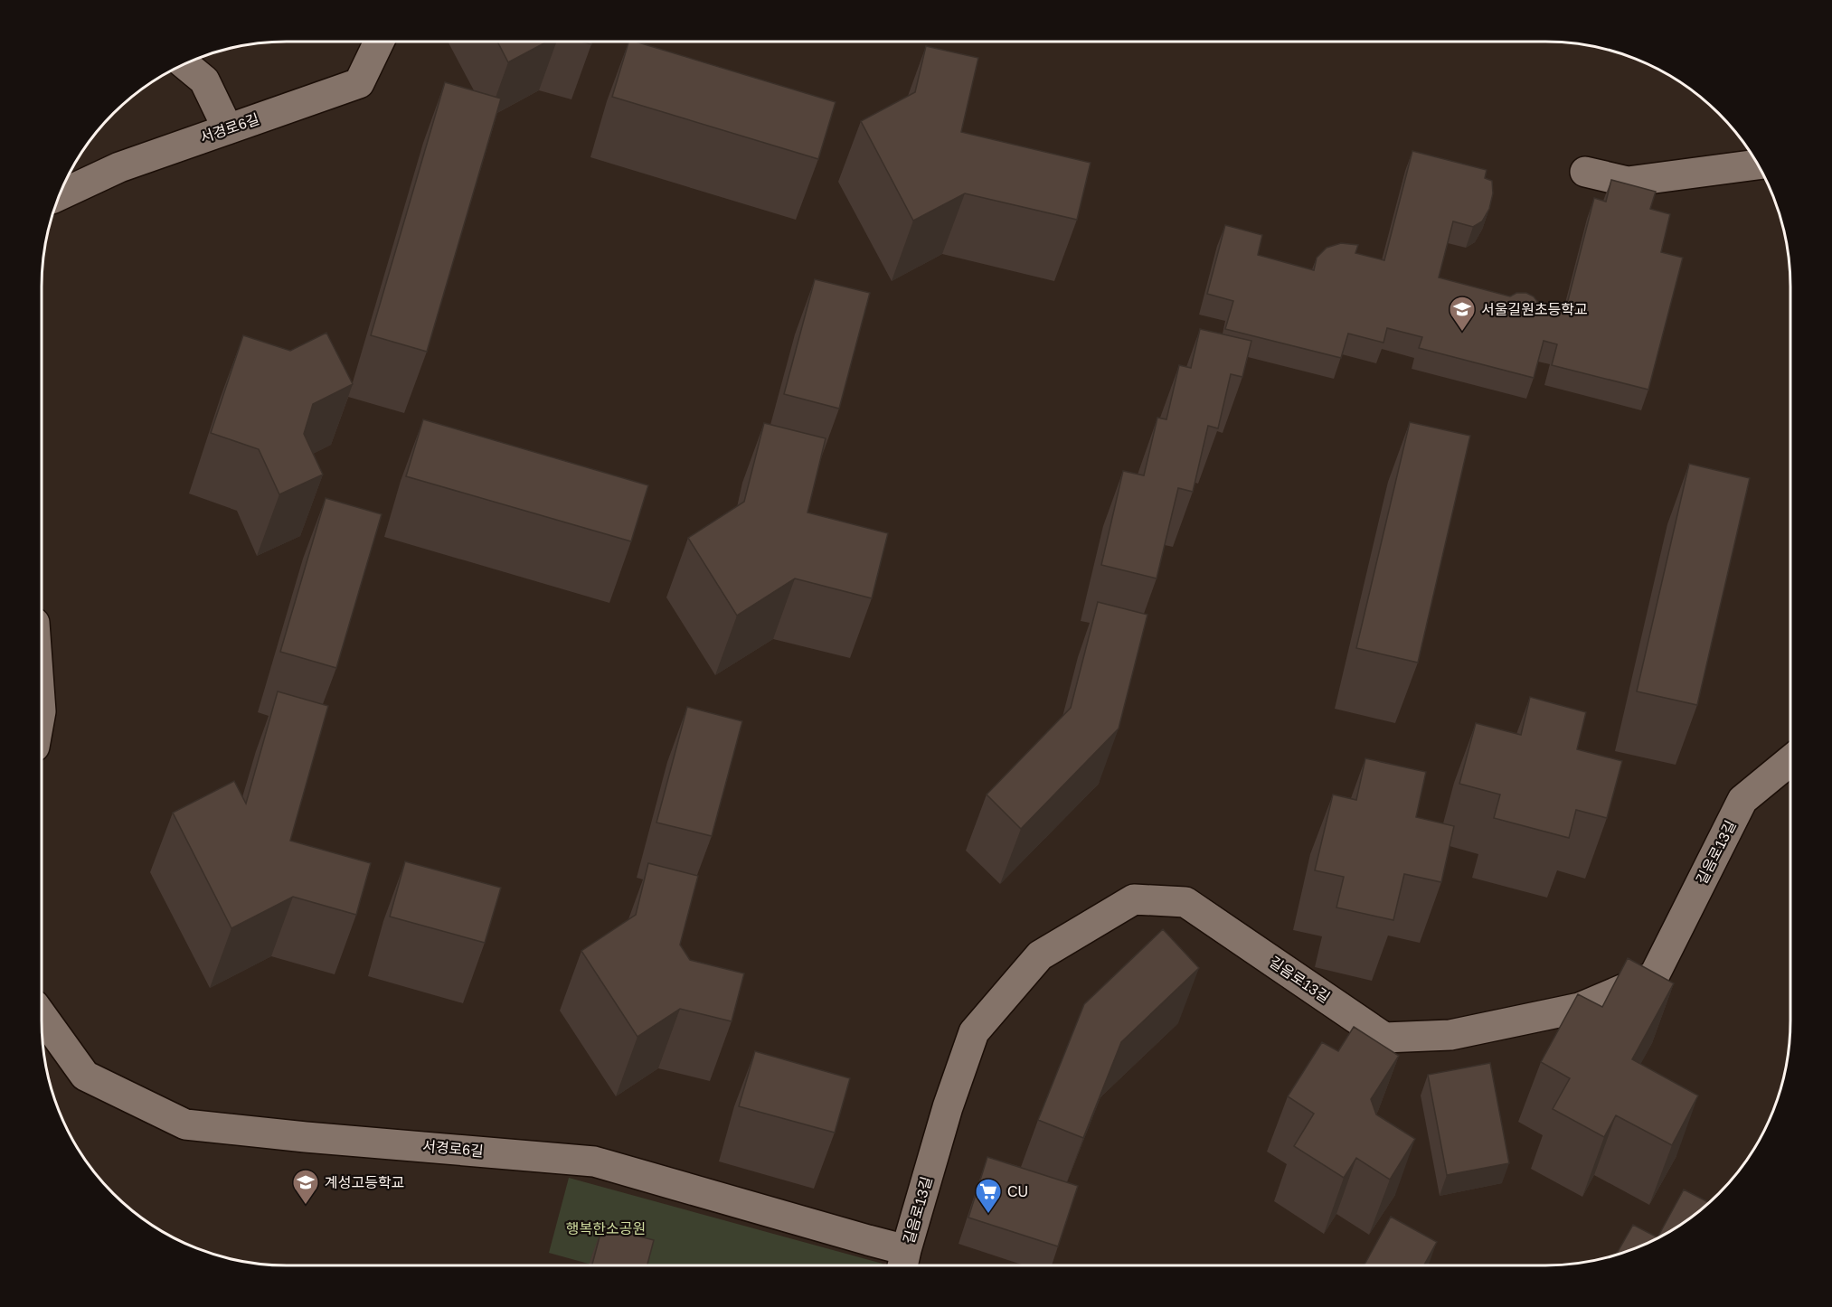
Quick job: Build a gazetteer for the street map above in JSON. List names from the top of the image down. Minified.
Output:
{"streets":{"street":["서경로6길","길음로13길"]},"crossings":[["서경로6길","길음로13길"]],"parks":["행복한소공원"],"places":{"school or university":["서울길원초등학교","계성고등학교"],"supermarket":["CU"]}}
